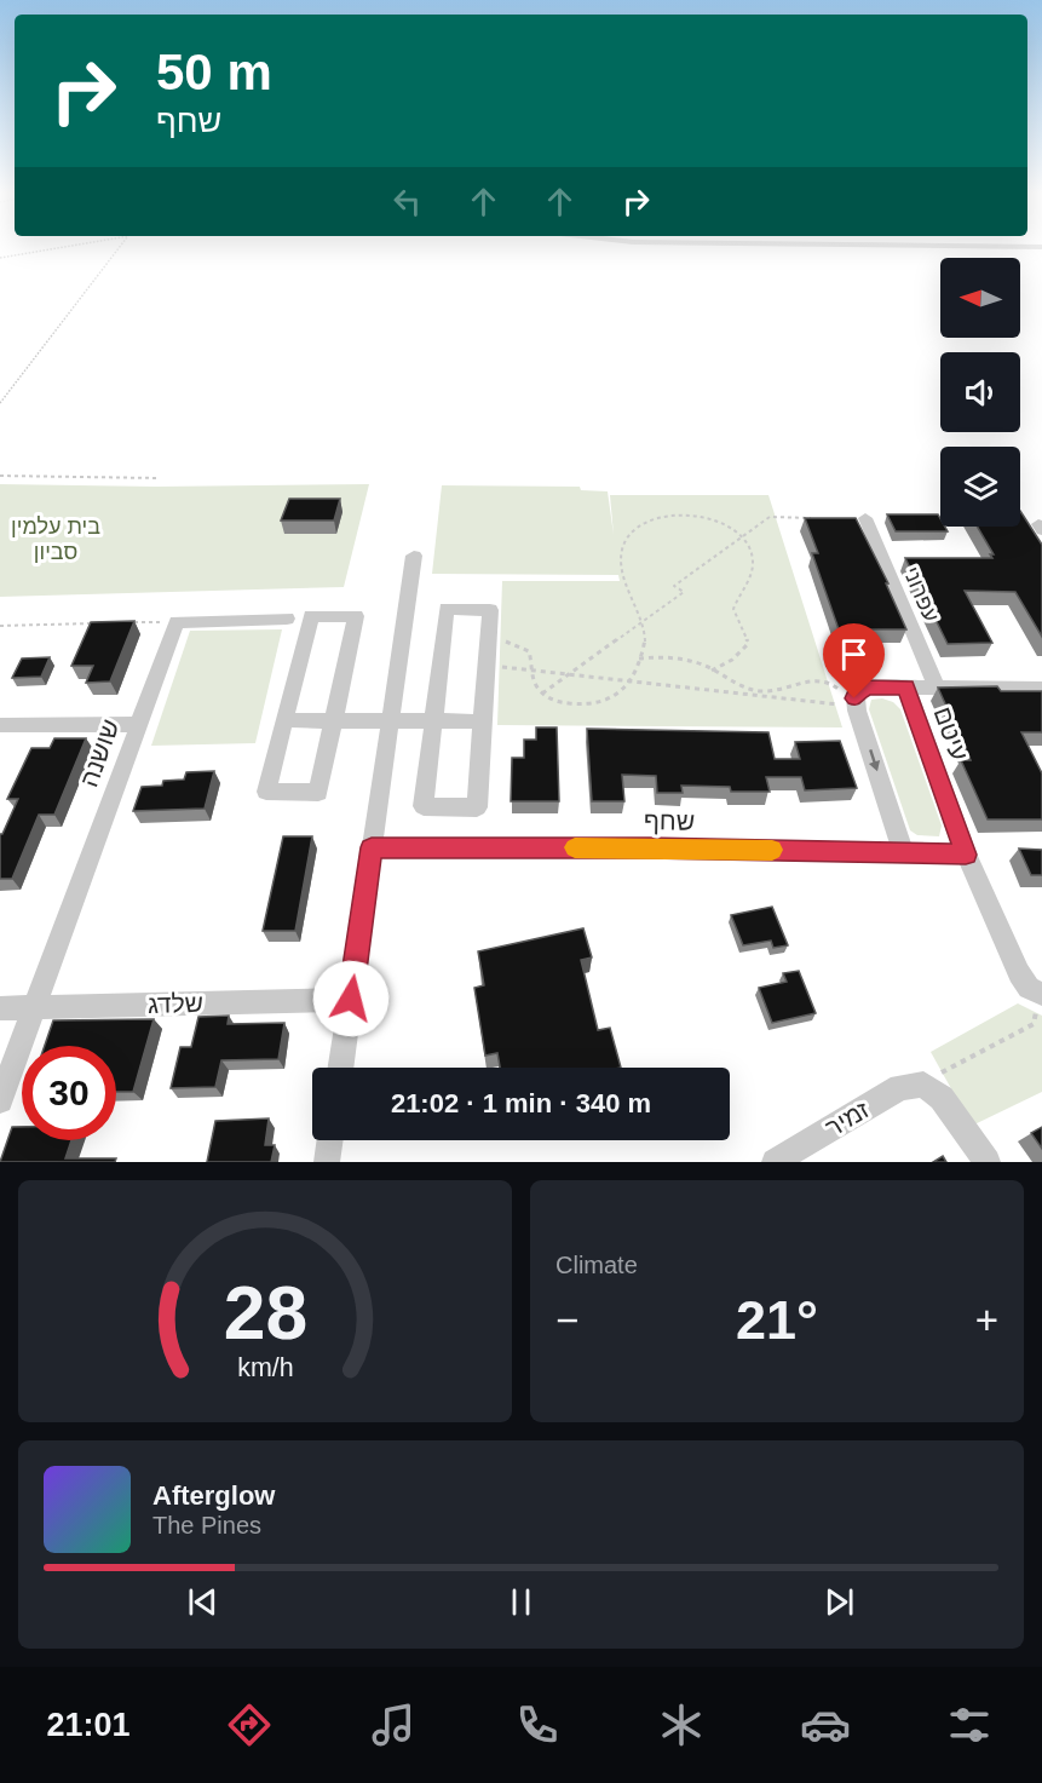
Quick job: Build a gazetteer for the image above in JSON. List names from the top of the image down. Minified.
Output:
{"streets":{"street":["עפרוני","עיטם","שושנה","שחף","שלדג","זמיר"]},"crossings":[["עיטם","שחף"],["שושנה","שלדג"]],"parks":["בית עלמין סביון"],"north":"left","page":{"turn":["50 m","שחף"],"limit":"30","trip":"21:02 · 1 min · 340 m","tile":"Climate","heat":["−","21°","+"],"song":["Afterglow","The Pines"],"tabs":"21:01","gauge":["28","km/h"]}}
